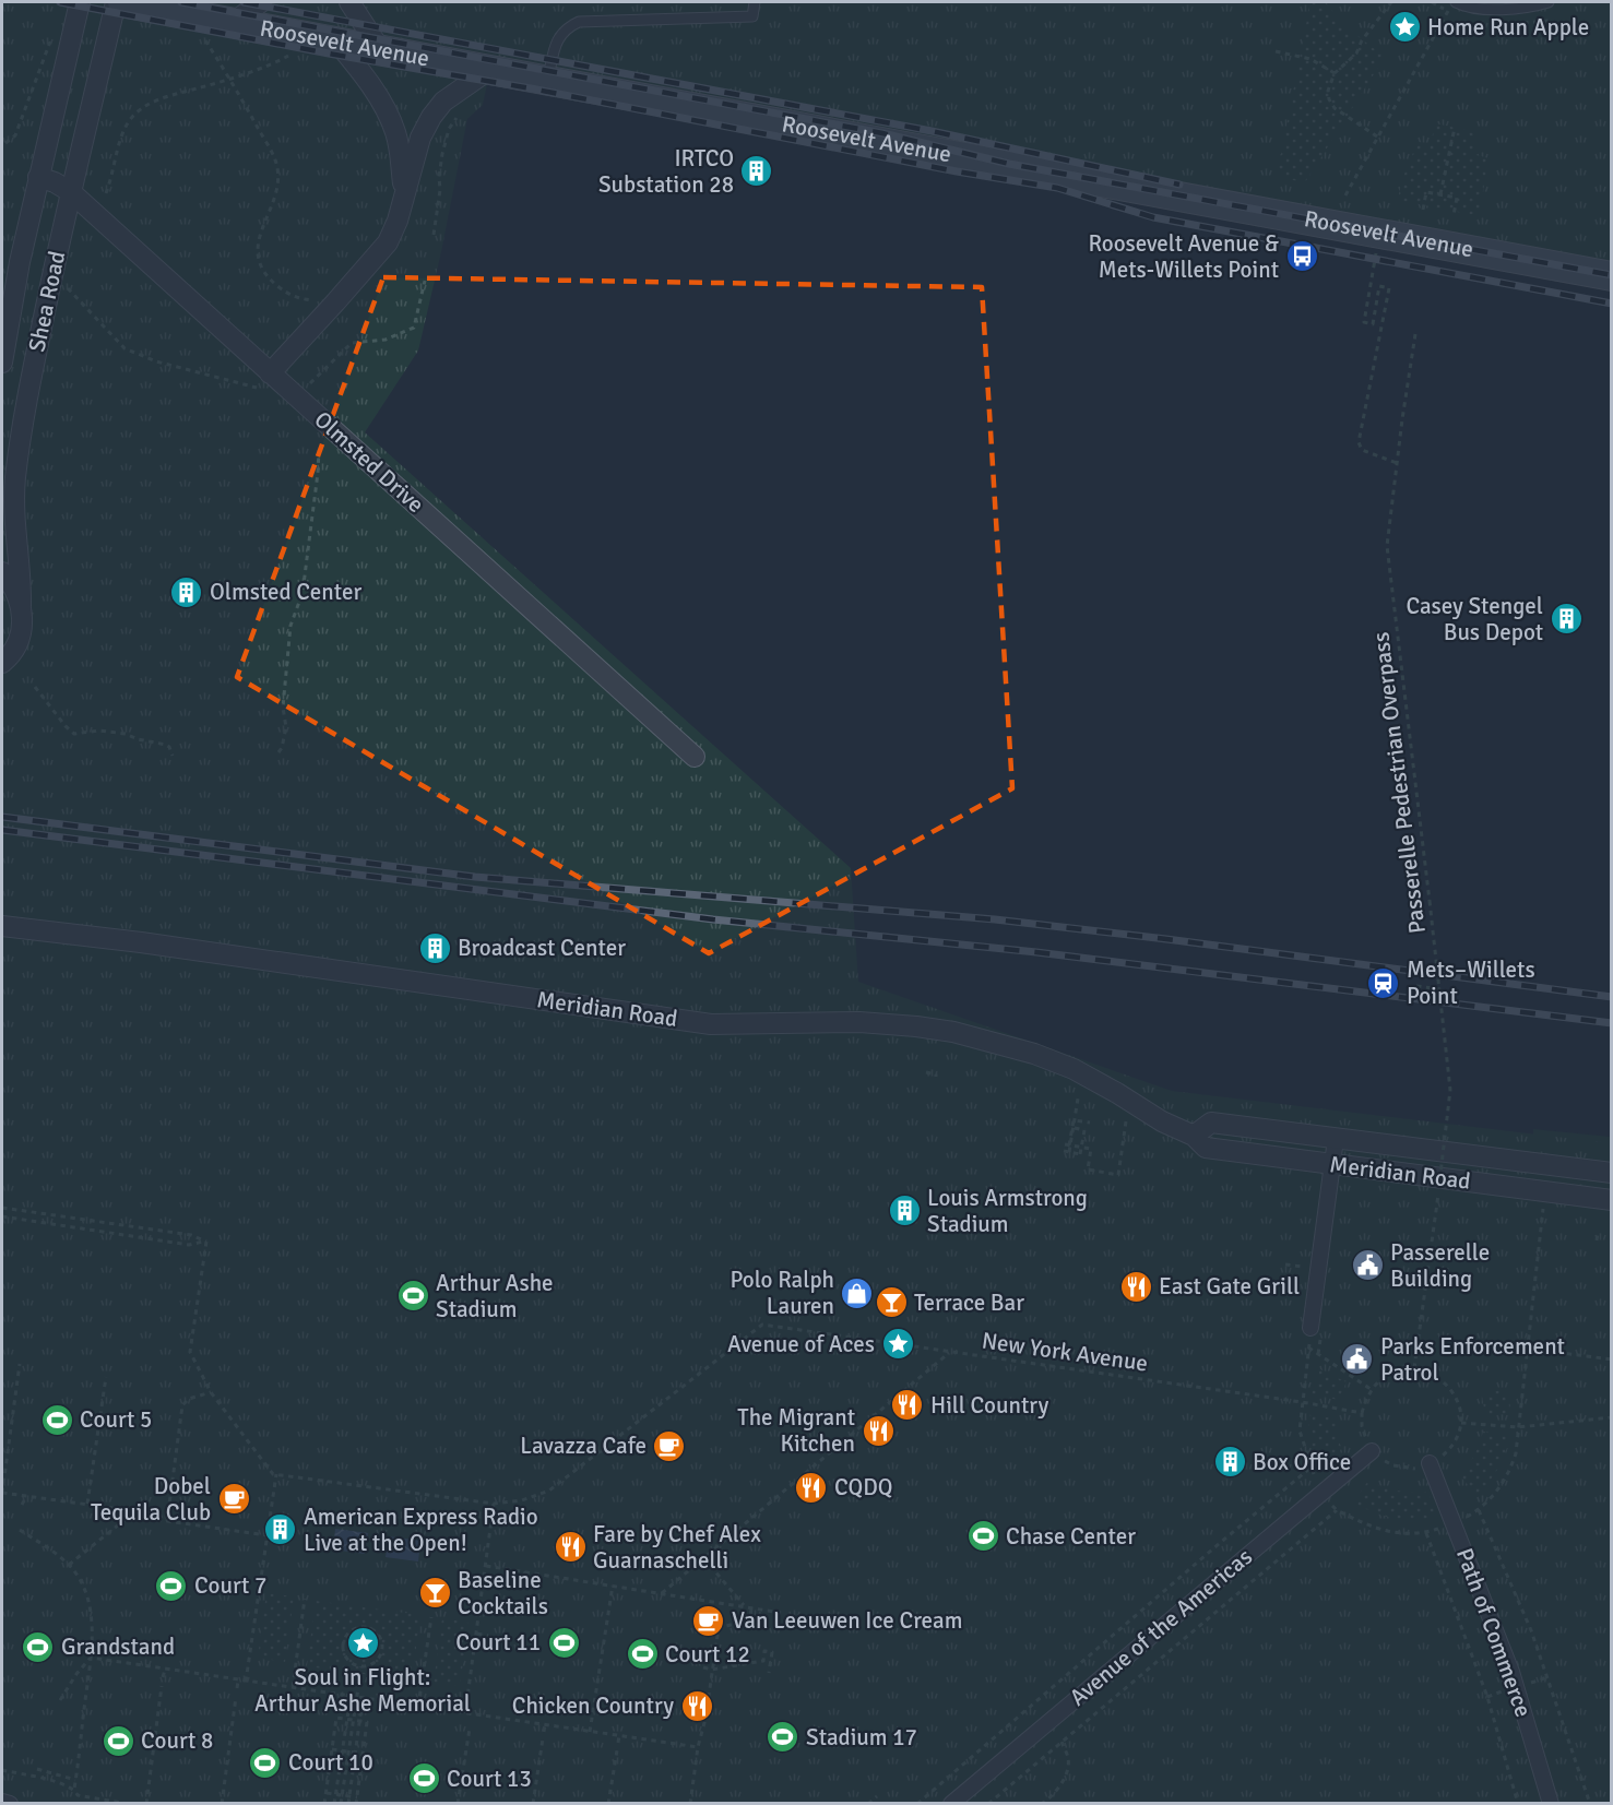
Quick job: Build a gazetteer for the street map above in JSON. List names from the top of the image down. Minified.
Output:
{"streets":{"main road":["Roosevelt Avenue"],"street":["Shea Road","Olmsted Drive","Meridian Road","Avenue of the Americas","Path of Commerce"],"path":["Passerelle Pedestrian Overpass","New York Avenue"]},"crossings":[["Shea Road","Olmsted Drive"],["Passerelle Pedestrian Overpass","New York Avenue"],["Passerelle Pedestrian Overpass","Avenue of the Americas"],["Passerelle Pedestrian Overpass","Path of Commerce"],["New York Avenue","Avenue of the Americas"],["New York Avenue","Path of Commerce"],["Avenue of the Americas","Path of Commerce"]],"places":{"place":["Home Run Apple","Avenue of Aces","Soul in Flight: Arthur Ashe Memorial"],"building":["IRTCO Substation 28","Olmsted Center","Casey Stengel Bus Depot","Broadcast Center","Louis Armstrong Stadium","Box Office","American Express Radio Live at the Open!"],"bus stop":["Roosevelt Avenue & Mets-Willets Point"],"station":["Mets–Willets Point"],"public building":["Passerelle Building","Parks Enforcement Patrol"],"restaurant":["East Gate Grill","Hill Country","The Migrant Kitchen","CQDQ","Fare by Chef Alex Guarnaschelli","Chicken Country"],"shop":["Polo Ralph Lauren"],"sports":["Arthur Ashe Stadium","Court 5","Chase Center","Court 7","Court 11","Grandstand","Court 12","Stadium 17","Court 8","Court 10","Court 13"],"bar":["Terrace Bar","Baseline Cocktails"],"cafe":["Lavazza Cafe","Dobel Tequila Club","Van Leeuwen Ice Cream"]}}
